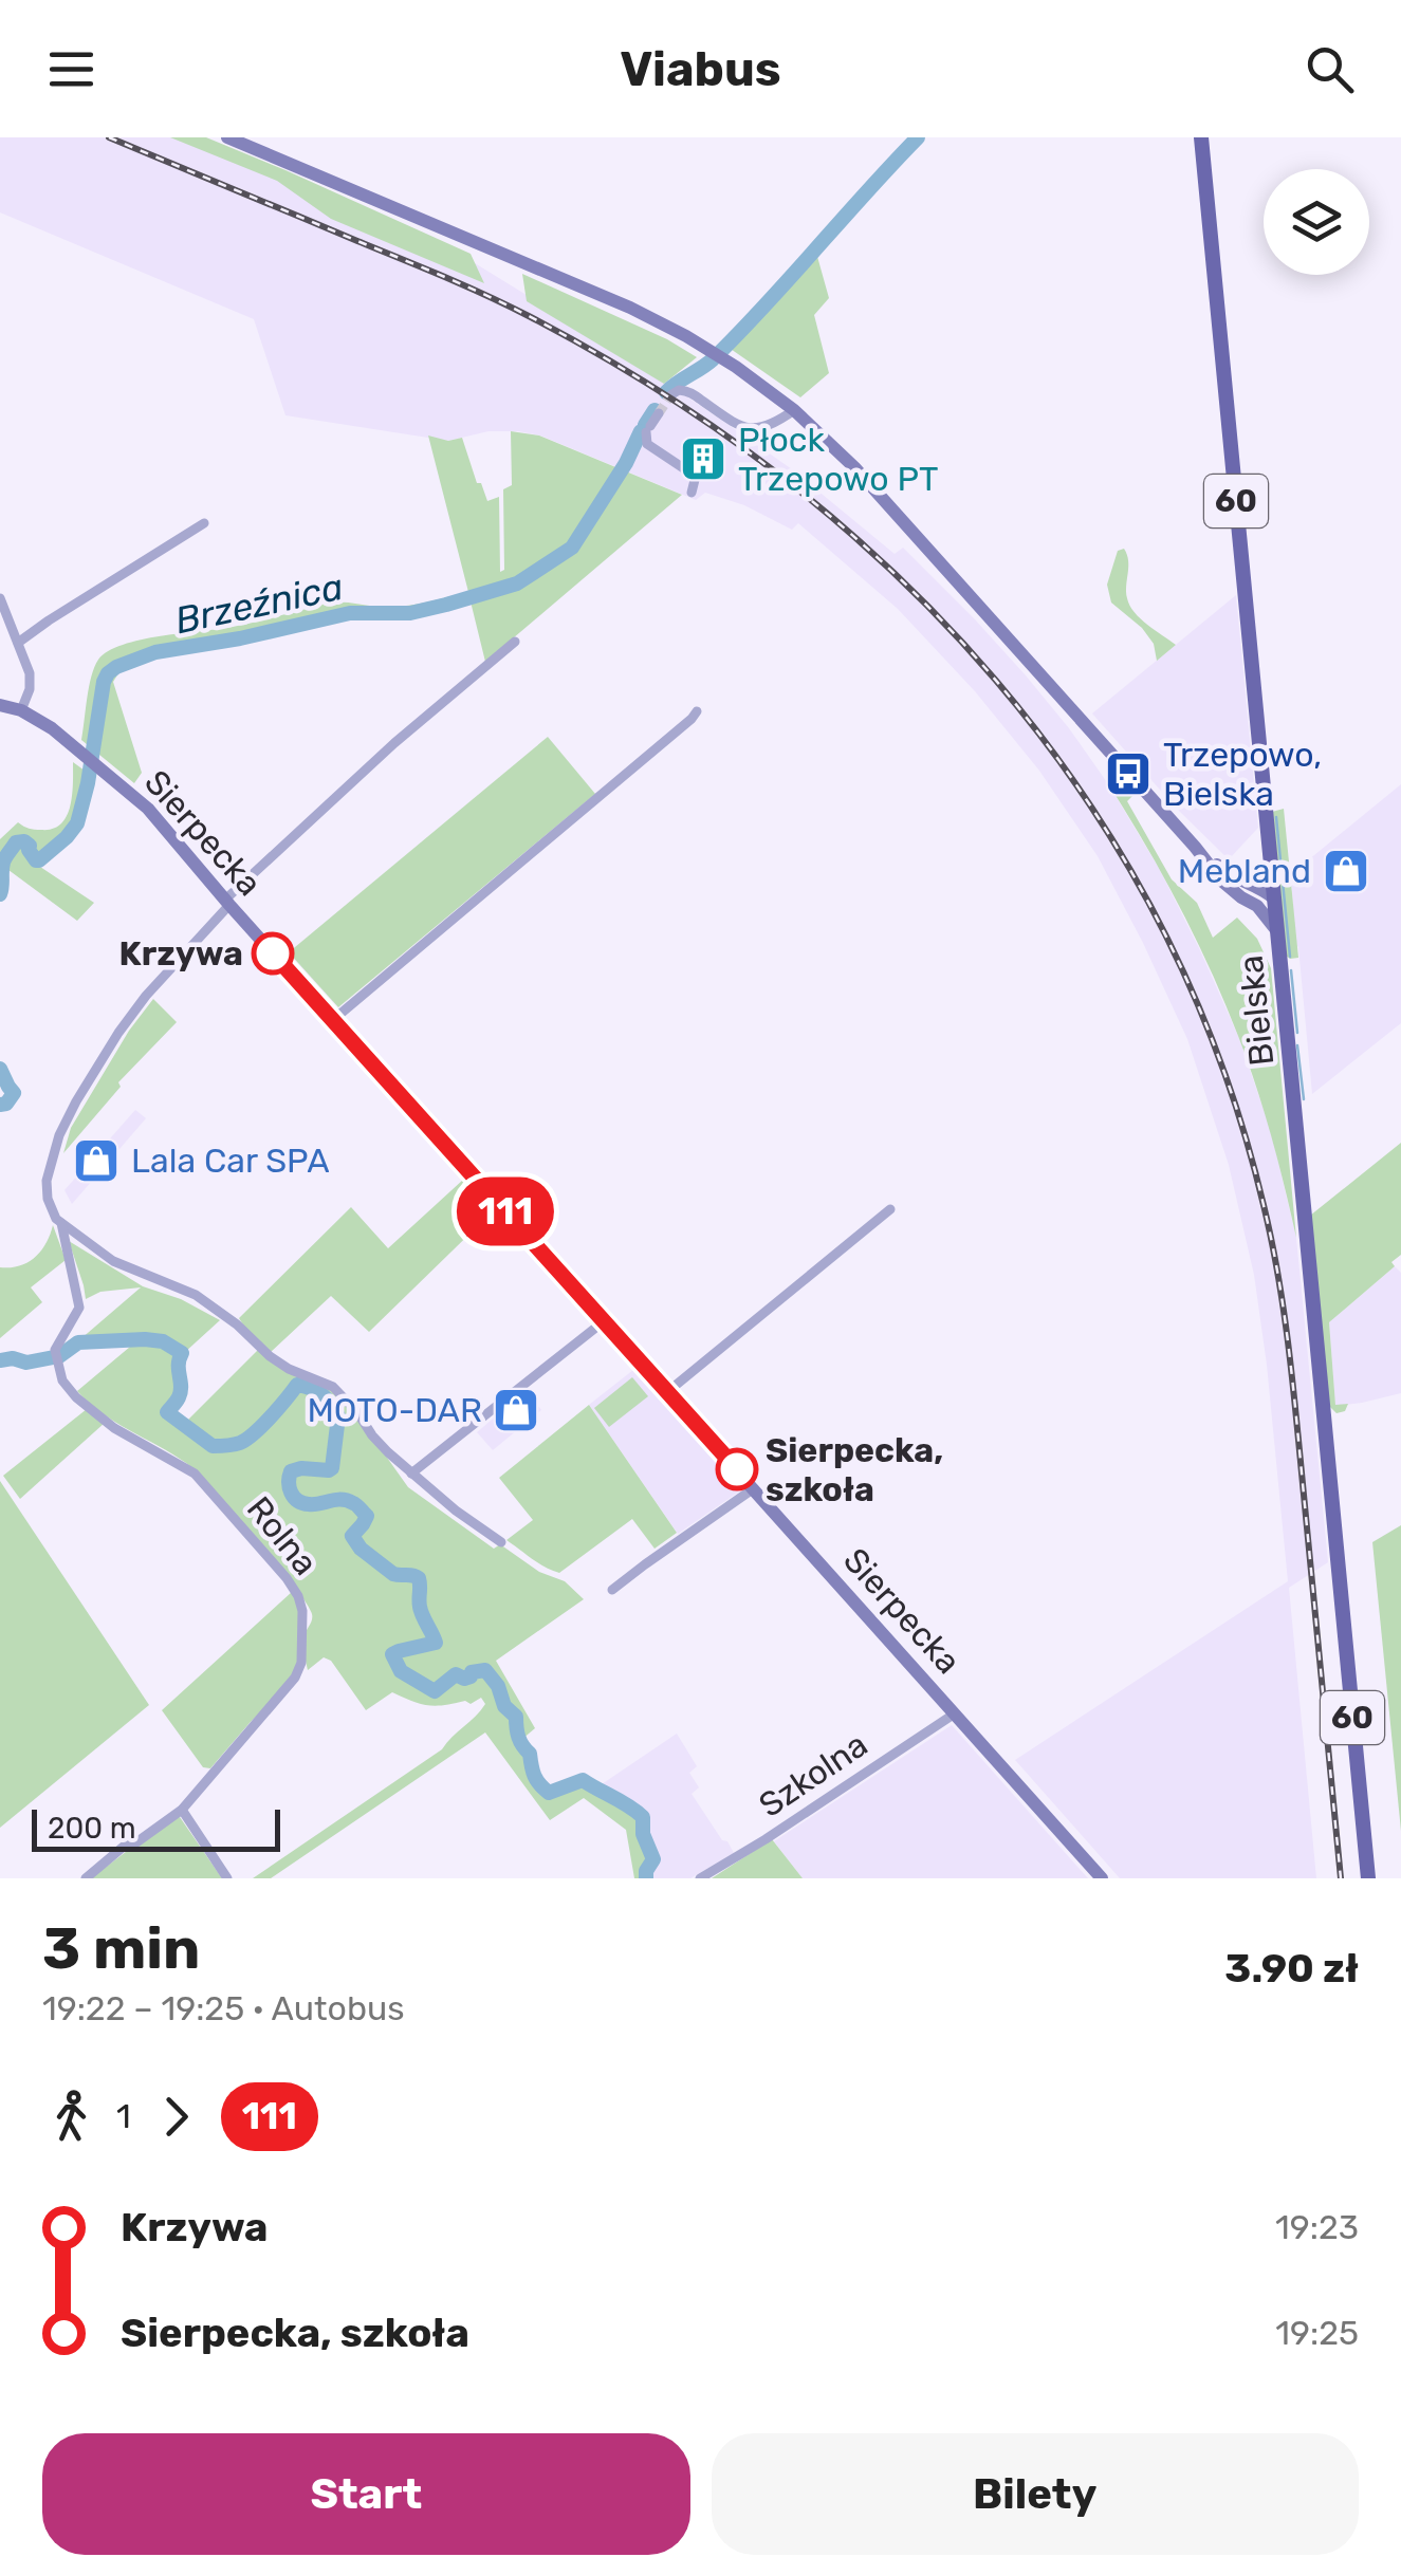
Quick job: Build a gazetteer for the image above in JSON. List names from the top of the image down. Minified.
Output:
{"streets":{"main road":["60","Bielska"],"street":["Sierpecka","Rolna","Szkolna"]},"crossings":[["Sierpecka","Szkolna"]],"water":["Brzeźnica"],"places":{"building":["Płock Trzepowo PT"],"bus stop":["Trzepowo, Bielska"],"shop":["Mebland","Lala Car SPA","MOTO-DAR"],"other":["Krzywa","Sierpecka, szkoła"]},"lines":["bus line 111"],"scale_bar":"200 m","page":{"header":"Viabus","on_map":"111","scale":"200 m","heading":["3 min","19:22 – 19:25 · Autobus","3.90 zł"],"legs":["1","111"],"list":[{"name":"Krzywa","value":"19:23"},{"name":"Sierpecka, szkoła","value":"19:25"}],"buttons":["Start","Bilety"]}}
